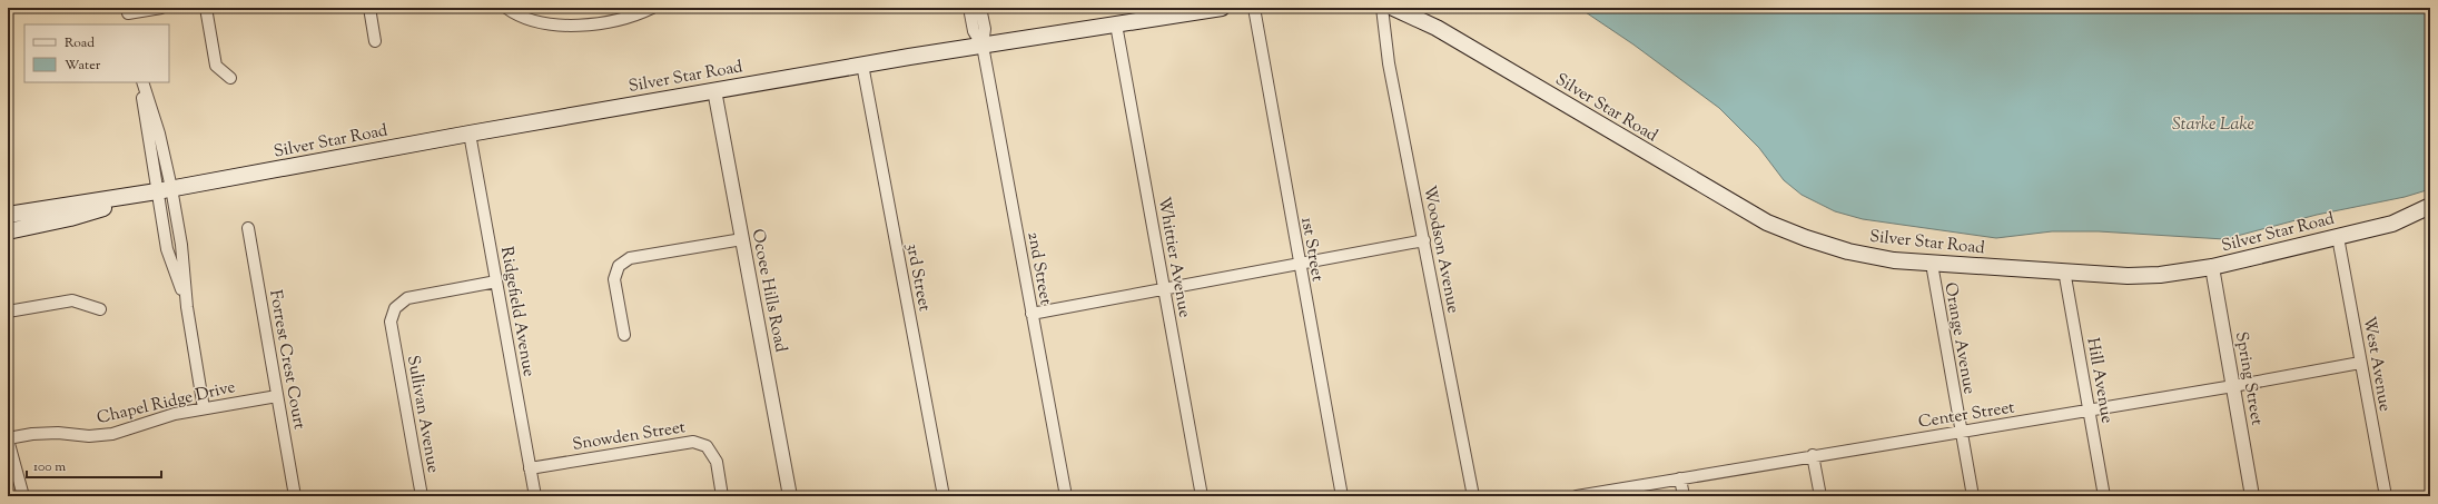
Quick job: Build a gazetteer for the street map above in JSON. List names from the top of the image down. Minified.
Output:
{"streets":{"main road":["Silver Star Road"],"street":["1st Street","Woodson Avenue","Whittier Avenue","2nd Street","3rd Street","Ocoee Hills Road","Ridgefield Avenue","Orange Avenue","Forrest Crest Court","West Avenue","Spring Street","Hill Avenue","Chapel Ridge Drive","Sullivan Avenue","Center Street","Snowden Street"]},"crossings":[["Silver Star Road","Whittier Avenue"],["Silver Star Road","2nd Street"],["Silver Star Road","3rd Street"],["Silver Star Road","Ocoee Hills Road"],["Silver Star Road","Ridgefield Avenue"],["Silver Star Road","Orange Avenue"],["Silver Star Road","West Avenue"],["Silver Star Road","Spring Street"],["Silver Star Road","Hill Avenue"],["Ridgefield Avenue","Sullivan Avenue"],["Ridgefield Avenue","Snowden Street"],["Orange Avenue","Center Street"],["Forrest Crest Court","Chapel Ridge Drive"],["West Avenue","Center Street"],["Spring Street","Center Street"],["Hill Avenue","Center Street"]],"water":["Starke Lake"],"legend":["Road","Water"],"scale_bar":"100 m"}
